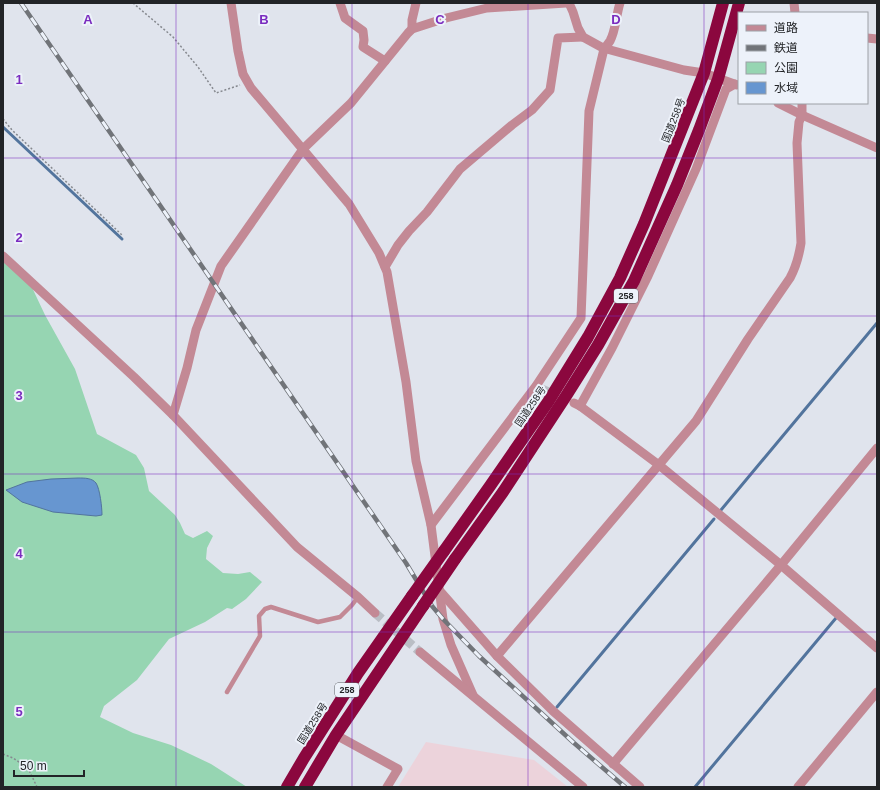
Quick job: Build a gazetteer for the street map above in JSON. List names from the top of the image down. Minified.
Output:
{"streets":{"highway":["国道258号","258"]},"legend":["道路","鉄道","公園","水域"],"scale_bar":"50 m","grid":{"columns":["A","B","C","D"],"rows":["1","2","3","4","5"]}}
